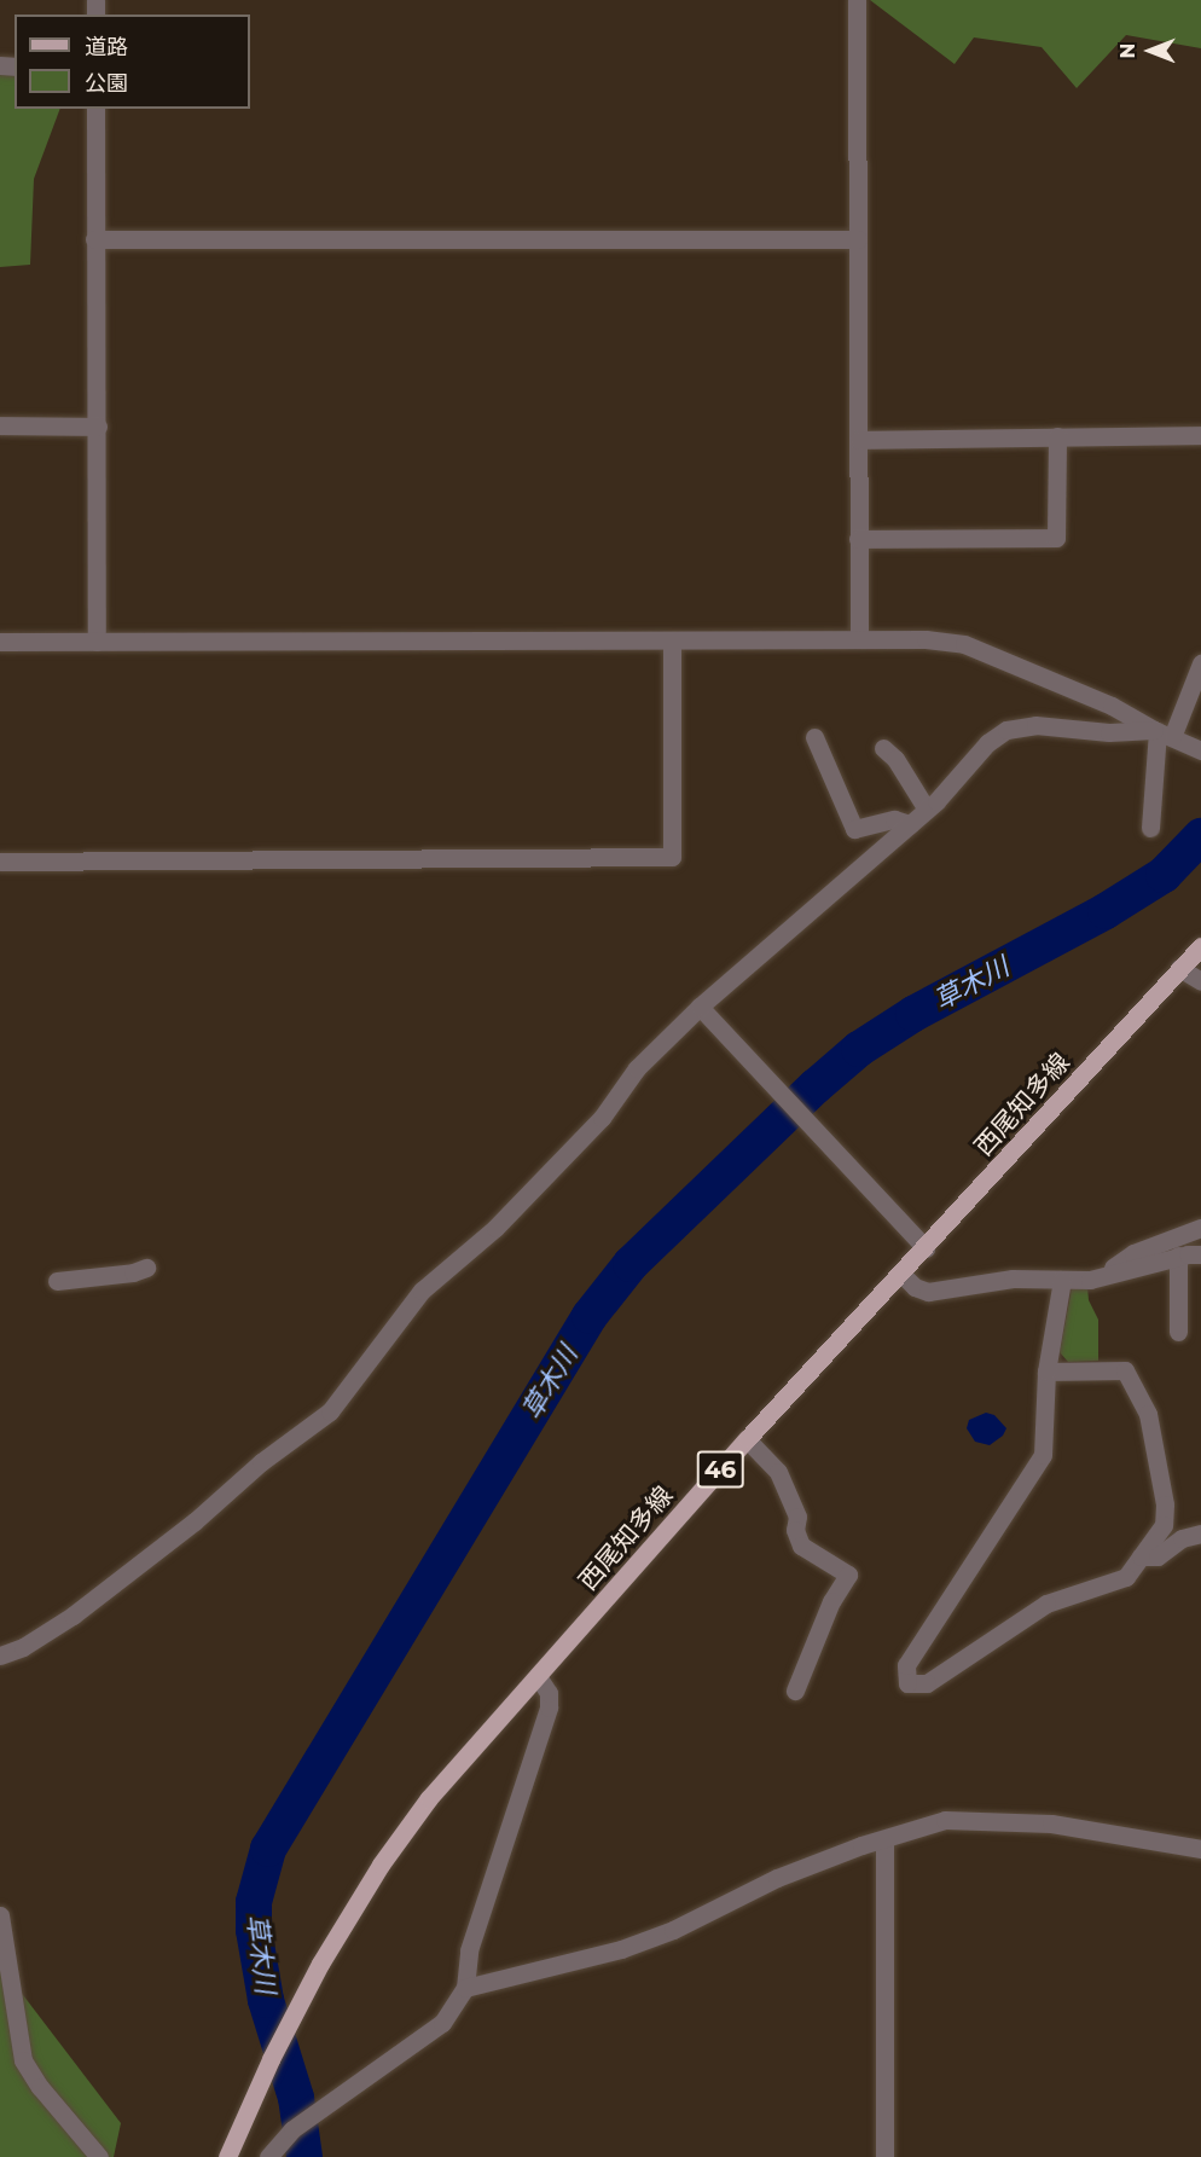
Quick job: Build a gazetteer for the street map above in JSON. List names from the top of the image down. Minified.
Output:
{"streets":{"main road":["西尾知多線","46"]},"water":["草木川"],"legend":["道路","公園"],"north":"left"}
